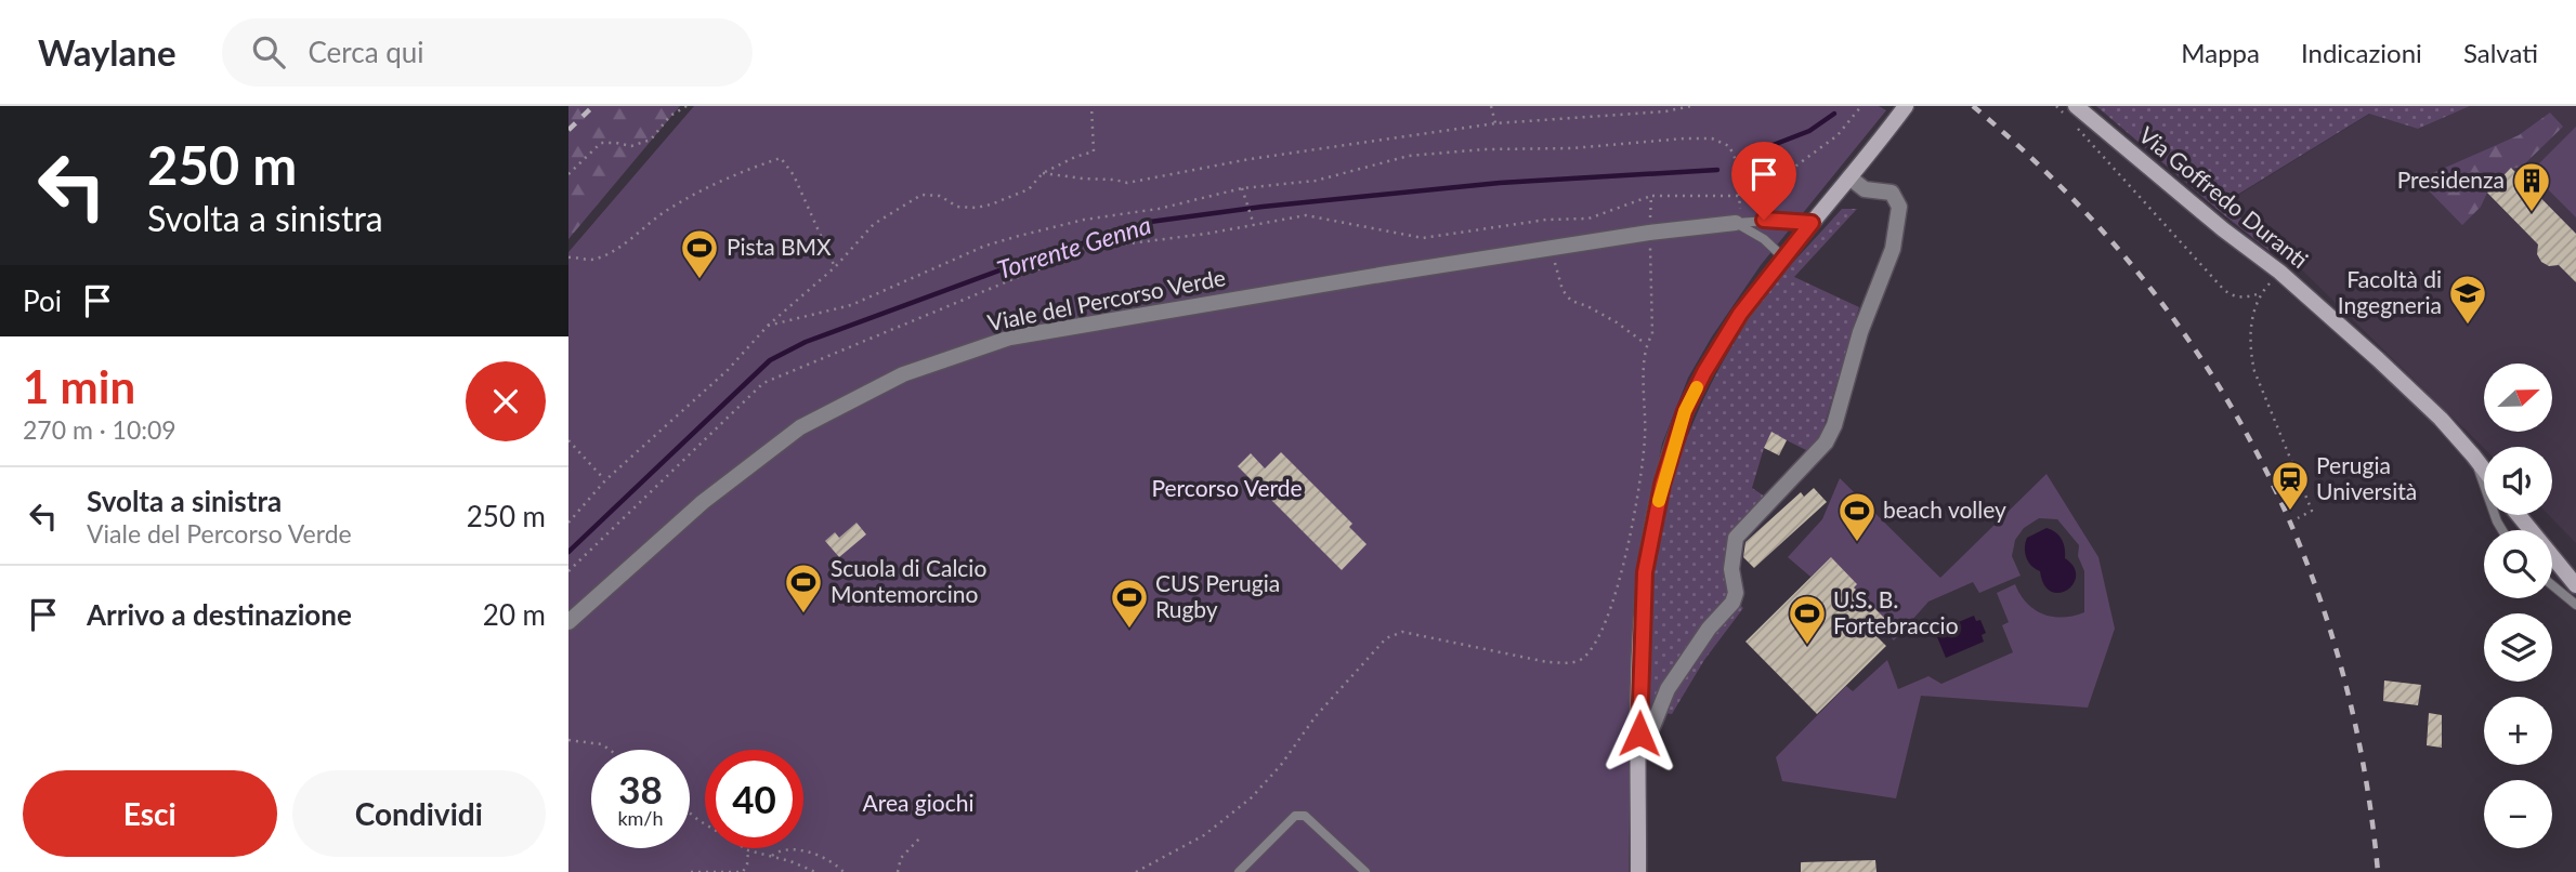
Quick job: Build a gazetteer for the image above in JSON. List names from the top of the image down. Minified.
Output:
{"streets":{"street":["Via Goffredo Duranti","Viale del Percorso Verde"]},"water":["Torrente Genna"],"parks":["Percorso Verde","Area giochi"],"places":{"building":["Presidenza"],"sports":["Pista BMX","beach volley","Scuola di Calcio Montemorcino","CUS Perugia Rugby","U.S. B. Fortebraccio"],"school or university":["Facoltà di Ingegneria"],"station":["Perugia Università"]},"north":"right","page":{"header":"Waylane","search":"Cerca qui","nav":["Mappa","Indicazioni","Salvati"],"turn":["250 m","Svolta a sinistra"],"then":"Poi","heading":["1 min","270 m · 10:09"],"map_buttons":["+","−"],"list":[{"name":"Svolta a sinistra","note":"Viale del Percorso Verde","value":"250 m"},{"name":"Arrivo a destinazione","value":"20 m"}],"speed":"38 km/h","limit":"40","buttons":["Esci","Condividi"]}}
